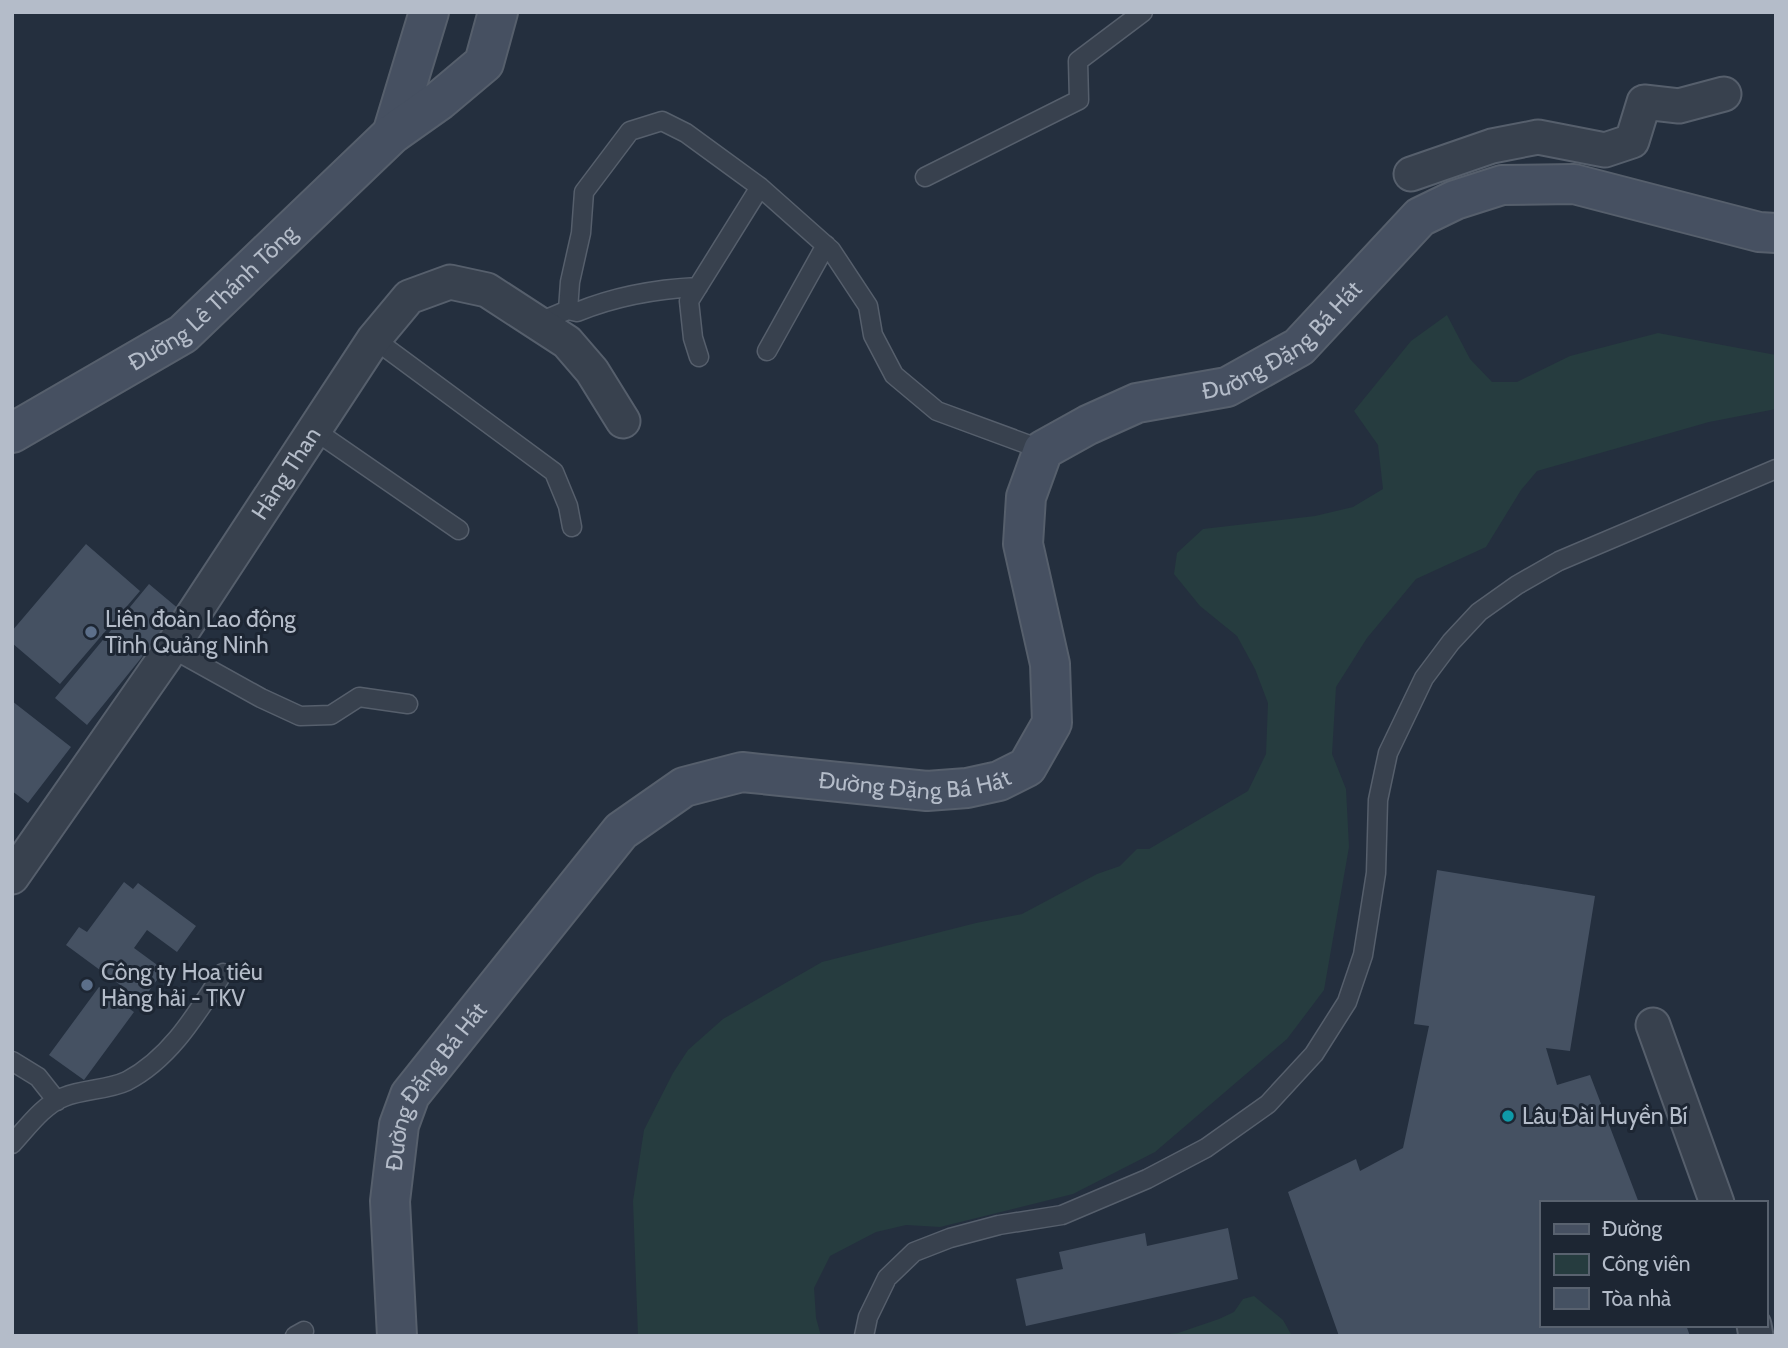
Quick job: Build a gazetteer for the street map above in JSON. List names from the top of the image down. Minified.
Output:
{"streets":{"street":["Đường Lê Thánh Tông","Đường Đặng Bá Hát","Hàng Than"]},"places":["Liên đoàn Lao động Tỉnh Quảng Ninh","Công ty Hoa tiêu Hàng hải - TKV","Lâu Đài Huyền Bí"],"legend":["Đường","Công viên","Tòa nhà"]}
